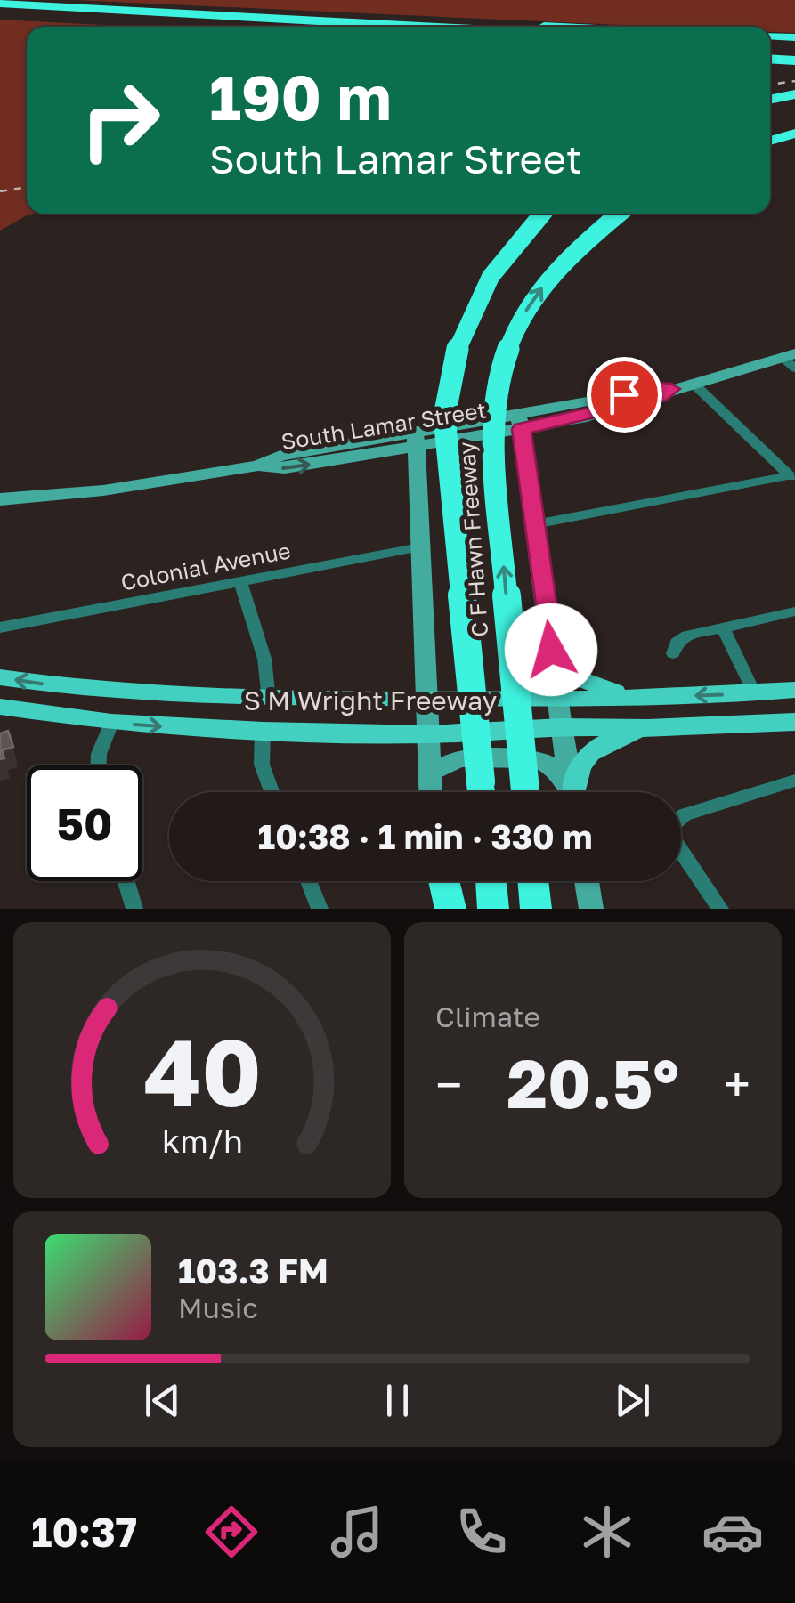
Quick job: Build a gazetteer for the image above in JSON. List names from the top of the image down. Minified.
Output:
{"streets":{"highway":["C F Hawn Freeway"],"main road":["South Lamar Street","S M Wright Freeway"],"street":["Colonial Avenue"]},"page":{"turn":["190 m","South Lamar Street"],"limit":"50","trip":"10:38 · 1 min · 330 m","tile":"Climate","heat":["−","20.5°","+"],"song":["103.3 FM","Music"],"tabs":"10:37","gauge":["40","km/h"]}}
